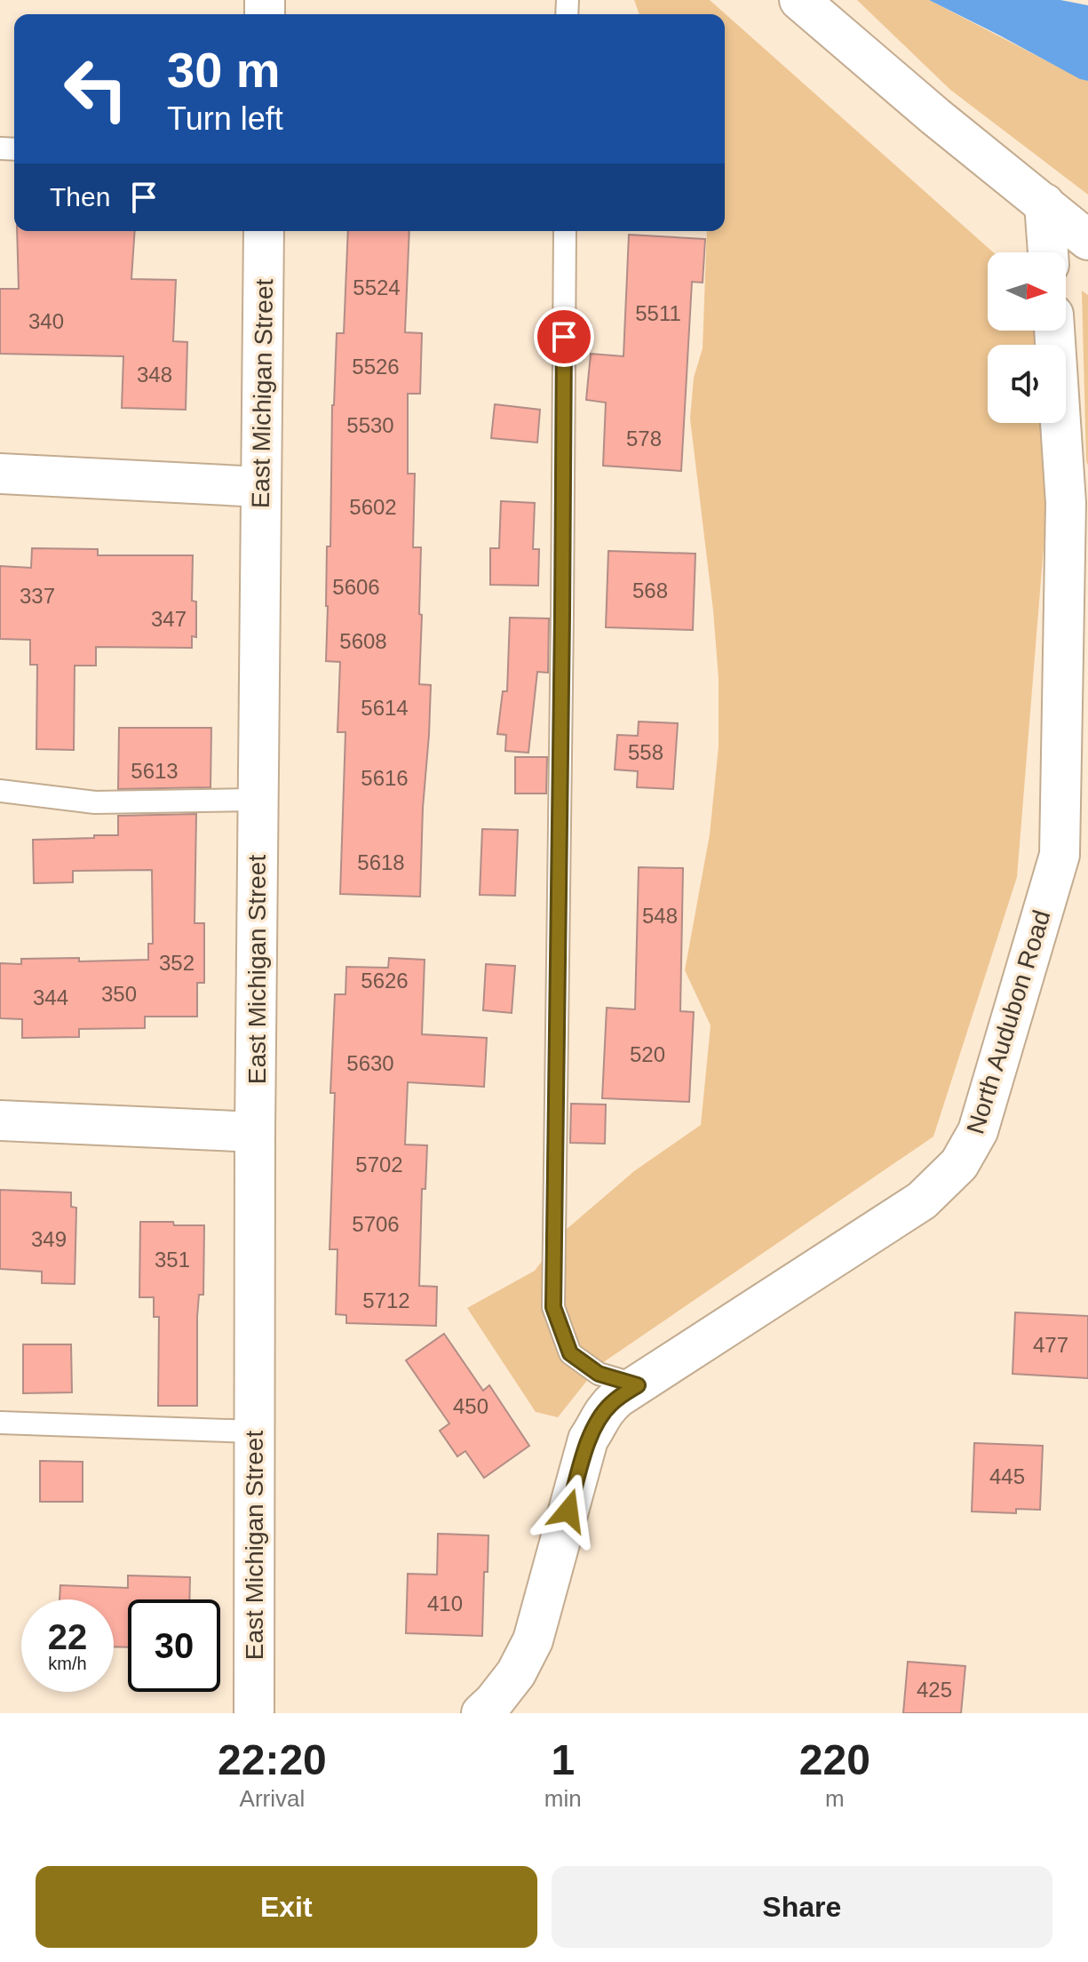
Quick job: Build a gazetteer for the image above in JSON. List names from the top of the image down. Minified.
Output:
{"streets":{"street":["East Michigan Street","North Audubon Road"]},"house_numbers":["5524","5511","340","5526","348","5530","578","5602","5606","568","337","347","5608","5614","558","5613","5616","5618","548","352","5626","350","344","520","5630","5702","5706","349","351","5712","477","450","445","410","425"],"north":"right","page":{"turn":["30 m","Turn left"],"then":"Then","speed":"22 km/h","limit":"30","eta":["22:20","Arrival","1","min","220","m"],"buttons":["Exit","Share"]}}
